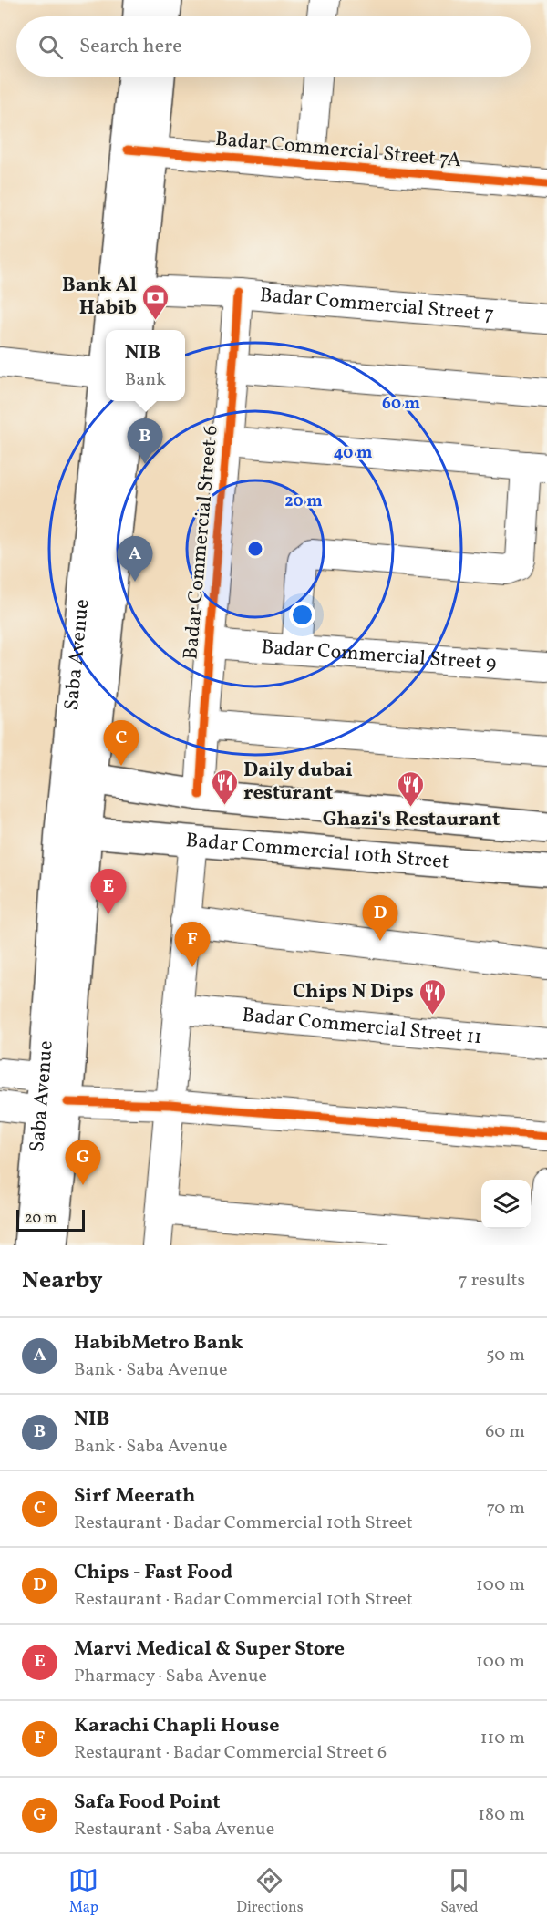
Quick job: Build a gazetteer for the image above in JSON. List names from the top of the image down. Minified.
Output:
{"streets":{"main road":["Saba Avenue","Badar Commercial 10th Street"],"street":["Badar Commercial Street 7A","Badar Commercial Street 7","Badar Commercial Street 6","Badar Commercial Street 9","Badar Commercial Street 11"]},"crossings":[["Badar Commercial Street 7A","Saba Avenue"],["Badar Commercial Street 7","Badar Commercial Street 6"],["Badar Commercial Street 7","Saba Avenue"],["Badar Commercial Street 6","Badar Commercial Street 9"],["Saba Avenue","Badar Commercial 10th Street"]],"places":{"bank":["Bank Al Habib"],"restaurant":["Daily dubai resturant","Ghazi's Restaurant","Chips N Dips"]},"scale_bar":"20 m","page":{"search":"Search here","popup":["NIB","Bank"],"pins":["B","A","C","E","D","F","G"],"scale":"20 m","heading":["Nearby","7 results"],"list":[{"mark":"A","name":"HabibMetro Bank","note":"Bank · Saba Avenue","value":"50 m"},{"mark":"B","name":"NIB","note":"Bank · Saba Avenue","value":"60 m"},{"mark":"C","name":"Sirf Meerath","note":"Restaurant · Badar Commercial 10th Street","value":"70 m"},{"mark":"D","name":"Chips - Fast Food","note":"Restaurant · Badar Commercial 10th Street","value":"100 m"},{"mark":"E","name":"Marvi Medical & Super Store","note":"Pharmacy · Saba Avenue","value":"100 m"},{"mark":"F","name":"Karachi Chapli House","note":"Restaurant · Badar Commercial Street 6","value":"110 m"},{"mark":"G","name":"Safa Food Point","note":"Restaurant · Saba Avenue","value":"180 m"}],"nav":["Map","Directions","Saved"]},"rings":["60 m","40 m","20 m"]}
